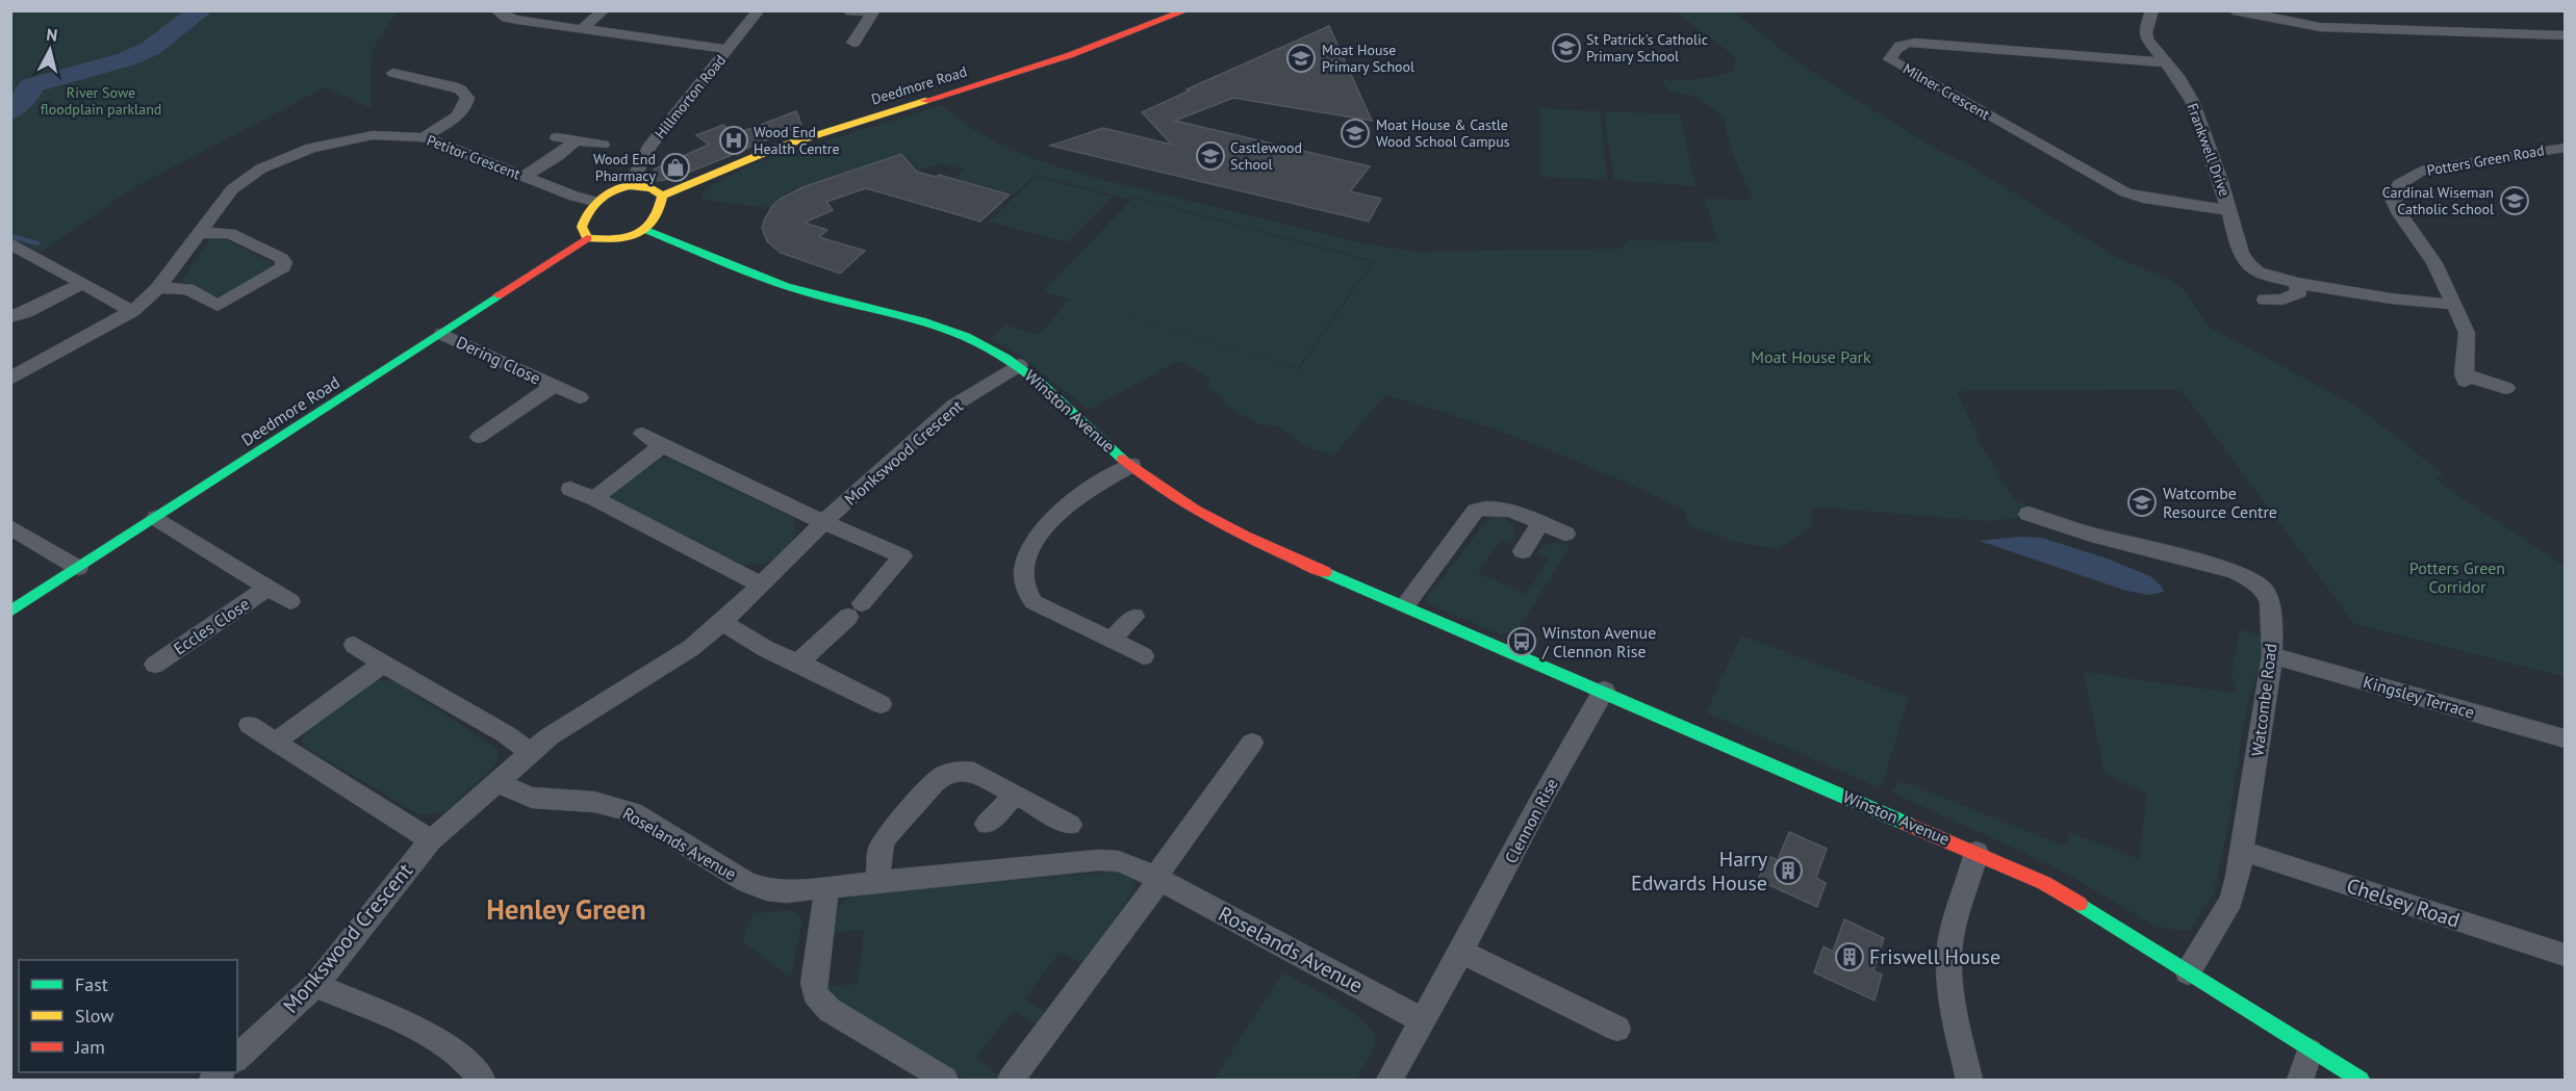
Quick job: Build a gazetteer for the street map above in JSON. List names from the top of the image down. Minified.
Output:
{"streets":{"street":["Deedmore Road","Milner Crescent","Hillmorton Road","Frankwell Drive","Petitor Crescent","Potters Green Road","Dering Close","Winston Avenue","Monkswood Crescent","Eccles Close","Kingsley Terrace","Watcombe Road","Clennon Rise","Roselands Avenue","Chelsey Road"]},"crossings":[["Deedmore Road","Hillmorton Road"],["Deedmore Road","Petitor Crescent"],["Deedmore Road","Dering Close"],["Deedmore Road","Winston Avenue"],["Deedmore Road","Eccles Close"],["Milner Crescent","Frankwell Drive"],["Hillmorton Road","Petitor Crescent"],["Hillmorton Road","Winston Avenue"],["Petitor Crescent","Winston Avenue"],["Winston Avenue","Monkswood Crescent"],["Winston Avenue","Watcombe Road"],["Winston Avenue","Clennon Rise"],["Monkswood Crescent","Roselands Avenue"],["Kingsley Terrace","Watcombe Road"],["Watcombe Road","Chelsey Road"],["Clennon Rise","Roselands Avenue"]],"districts":["Henley Green"],"parks":["River Sowe floodplain parkland","Moat House Park","Potters Green Corridor"],"places":{"school or university":["St Patrick's Catholic Primary School","Moat House Primary School","Moat House & Castle Wood School Campus","Castlewood School","Cardinal Wiseman Catholic School","Watcombe Resource Centre"],"hospital":["Wood End Health Centre"],"shop":["Wood End Pharmacy"],"bus stop":["Winston Avenue / Clennon Rise"],"building":["Harry Edwards House","Friswell House"]},"legend":["Fast","Slow","Jam"],"north":"top"}
